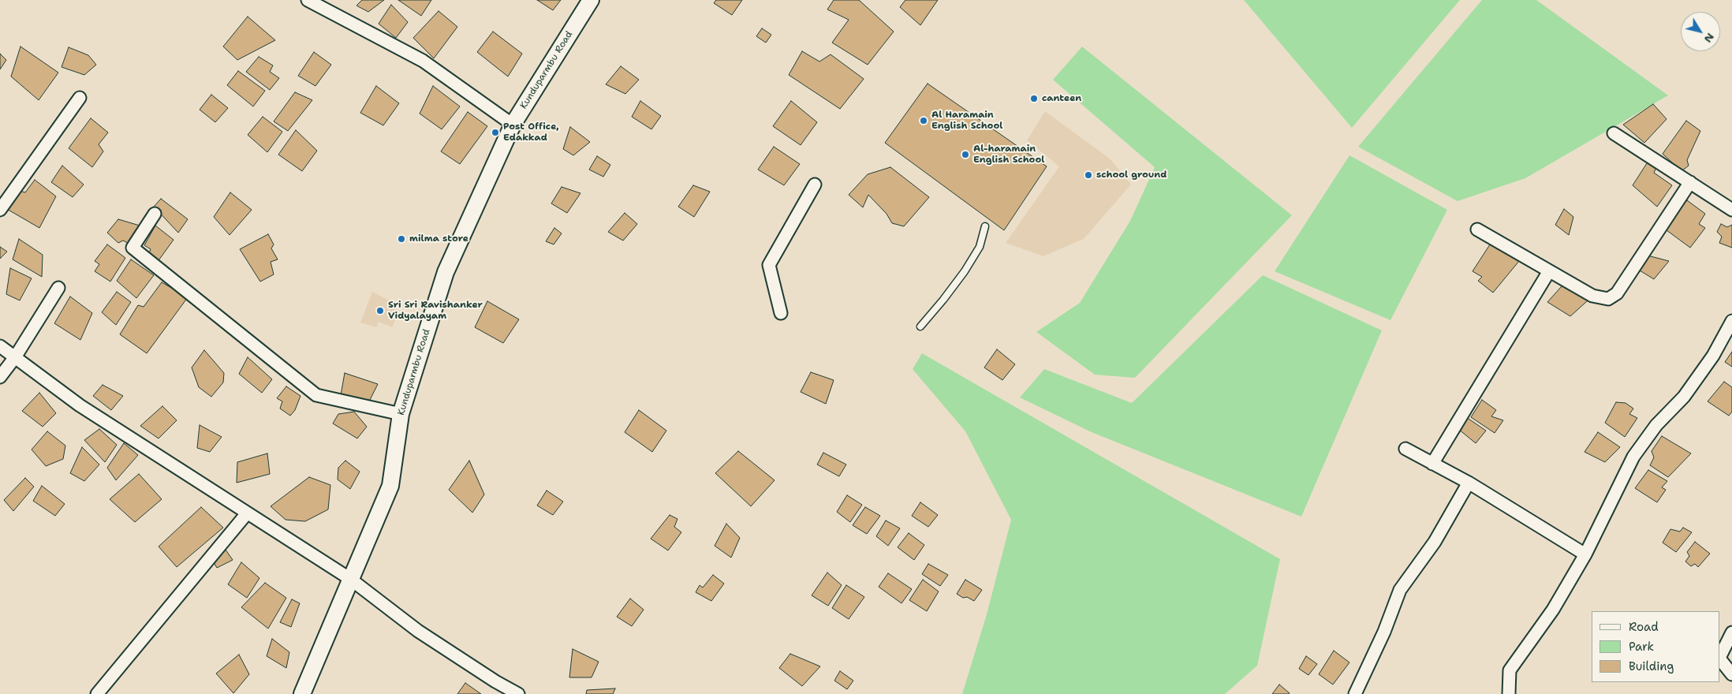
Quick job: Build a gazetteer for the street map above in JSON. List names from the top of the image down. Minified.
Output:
{"streets":{"main road":["Kunduparmbu Road"]},"places":["canteen","Al Haramain English School","Post Office, Edakkad","Al-haramain English School","school ground","milma store","Sri Sri Ravishanker Vidyalayam"],"legend":["Road","Park","Building"],"north":"bottom right"}
